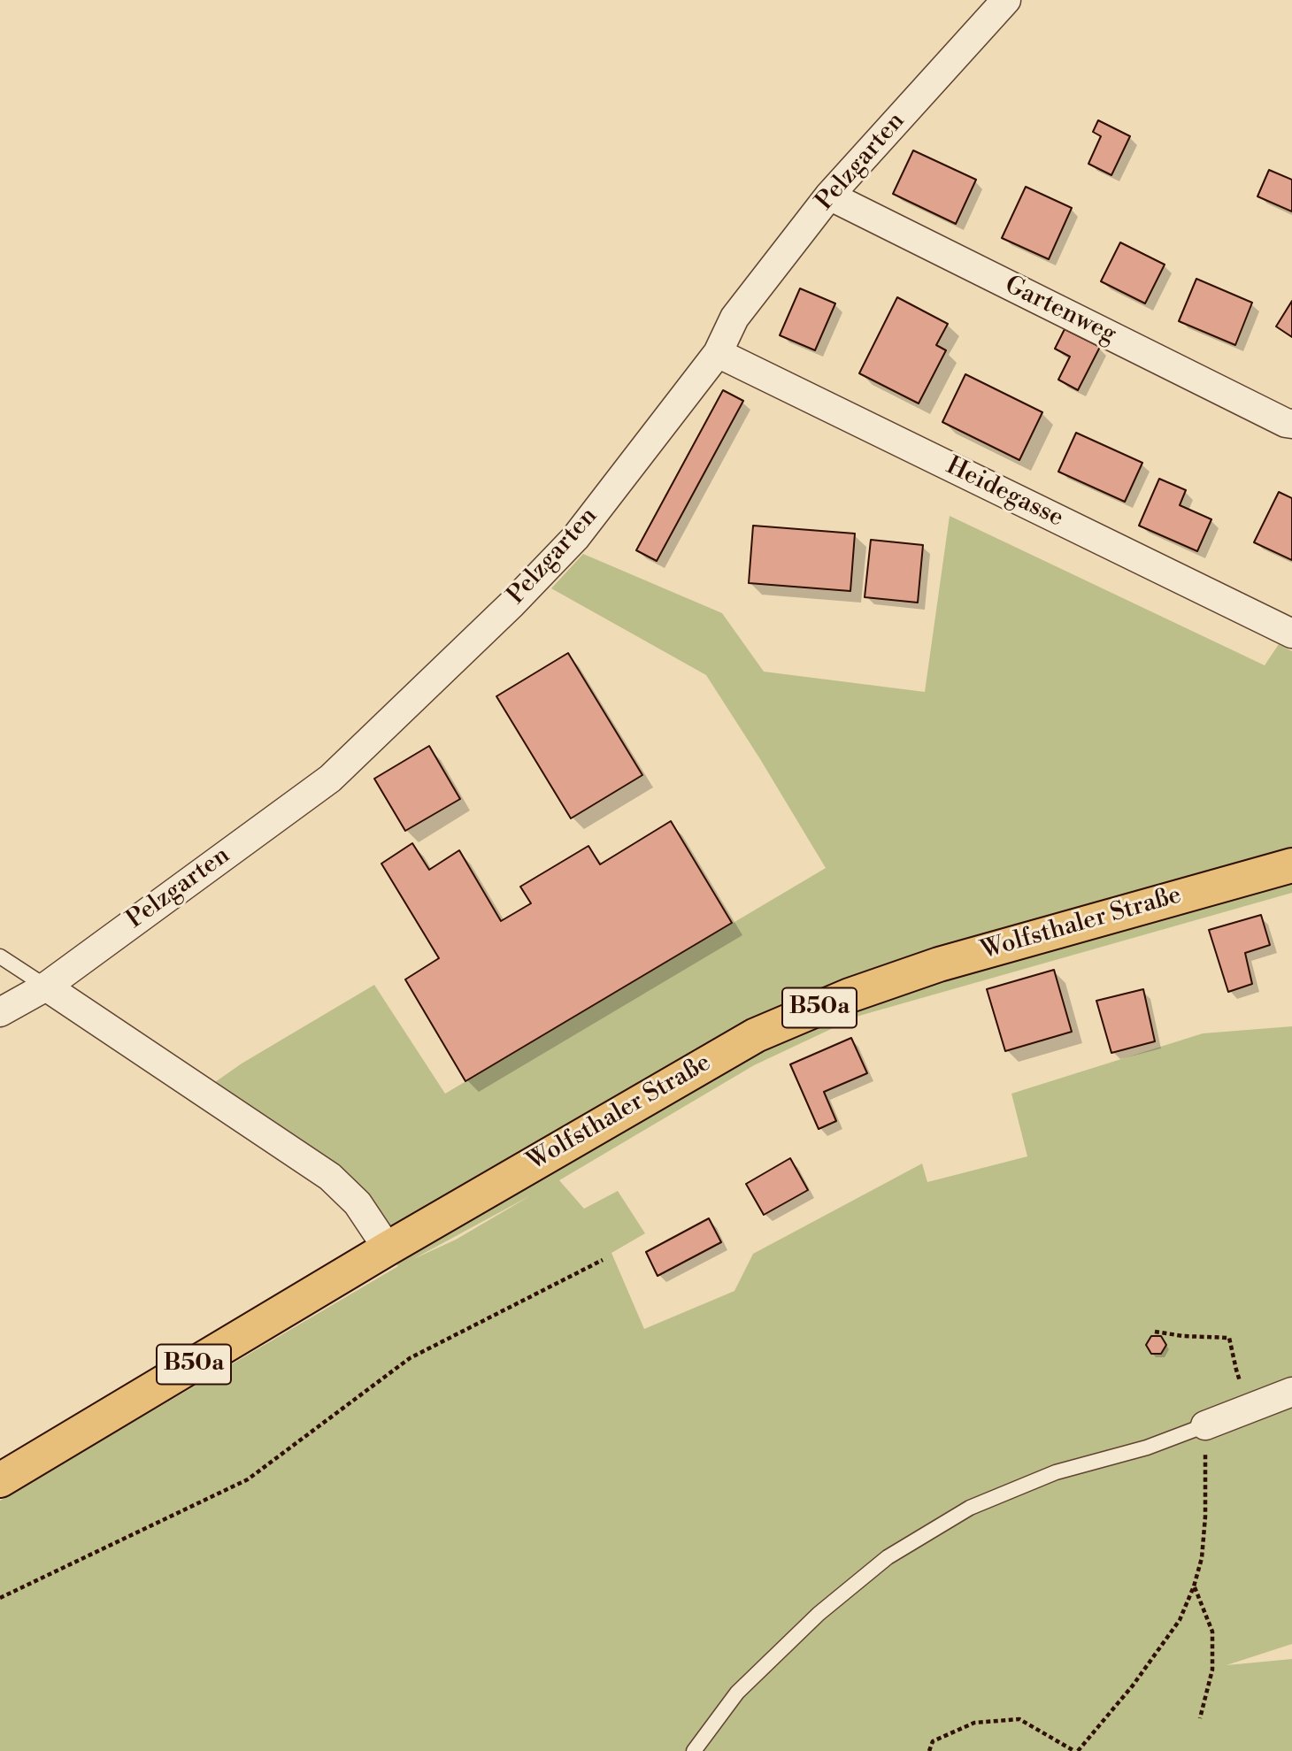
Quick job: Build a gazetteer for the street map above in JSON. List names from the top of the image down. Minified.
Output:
{"streets":{"main road":["Wolfsthaler Straße","B50a"],"street":["Pelzgarten","Gartenweg","Heidegasse"]},"crossings":[["Pelzgarten","Gartenweg"],["Pelzgarten","Heidegasse"]]}
